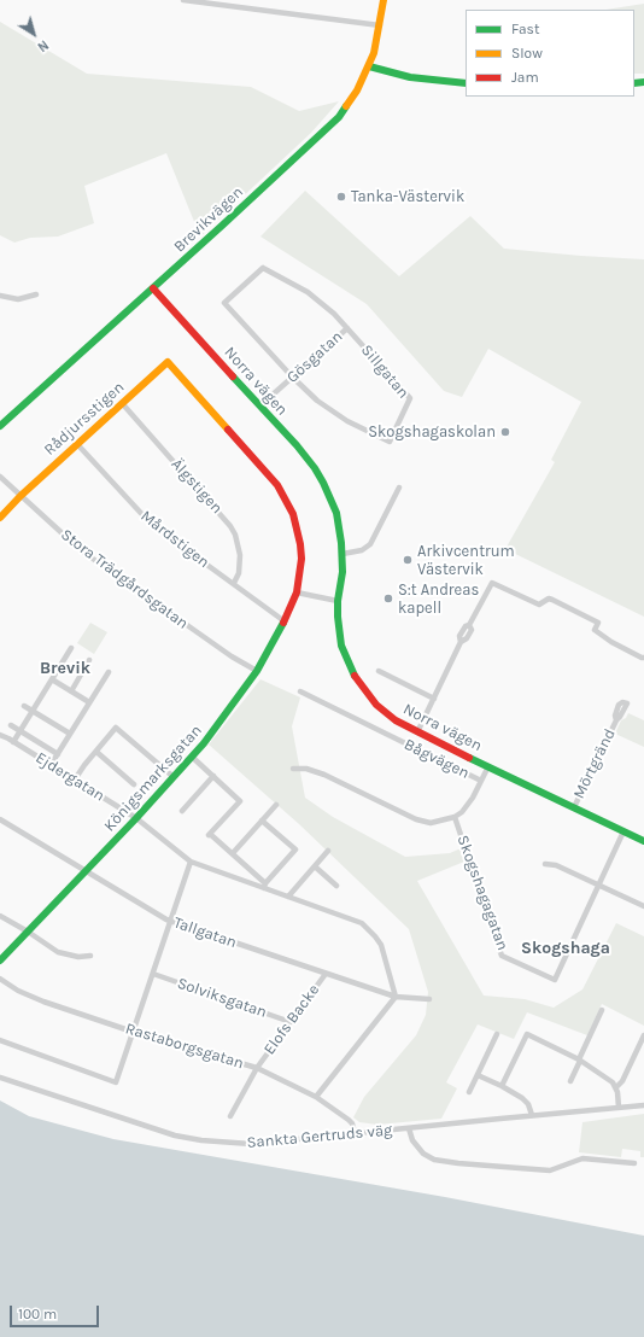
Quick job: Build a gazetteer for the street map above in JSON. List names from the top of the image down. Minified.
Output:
{"streets":{"street":["Brevikvägen","Gösgatan","Sillgatan","Norra vägen","Rådjursstigen","Älgstigen","Mårdstigen","Stora Trädgårdsgatan","Bågvägen","Mörtgränd","Ejdergatan","Königsmarksgatan","Skogshagagatan","Tallgatan","Solviksgatan","Elofs Backe","Rastaborgsgatan","Sankta Gertruds väg"]},"crossings":[["Brevikvägen","Norra vägen"],["Gösgatan","Sillgatan"],["Gösgatan","Norra vägen"],["Norra vägen","Mörtgränd"],["Norra vägen","Skogshagagatan"],["Rådjursstigen","Älgstigen"],["Rådjursstigen","Mårdstigen"],["Rådjursstigen","Stora Trädgårdsgatan"],["Rådjursstigen","Königsmarksgatan"],["Älgstigen","Mårdstigen"],["Mårdstigen","Königsmarksgatan"],["Stora Trädgårdsgatan","Königsmarksgatan"],["Bågvägen","Skogshagagatan"],["Ejdergatan","Königsmarksgatan"],["Ejdergatan","Tallgatan"],["Königsmarksgatan","Tallgatan"],["Tallgatan","Elofs Backe"],["Solviksgatan","Elofs Backe"],["Elofs Backe","Rastaborgsgatan"],["Rastaborgsgatan","Sankta Gertruds väg"]],"districts":["Brevik","Skogshaga"],"places":["Tanka-Västervik","Skogshagaskolan","Arkivcentrum Västervik","S:t Andreas kapell"],"legend":["Fast","Slow","Jam"],"scale_bar":"100 m","north":"bottom right"}
